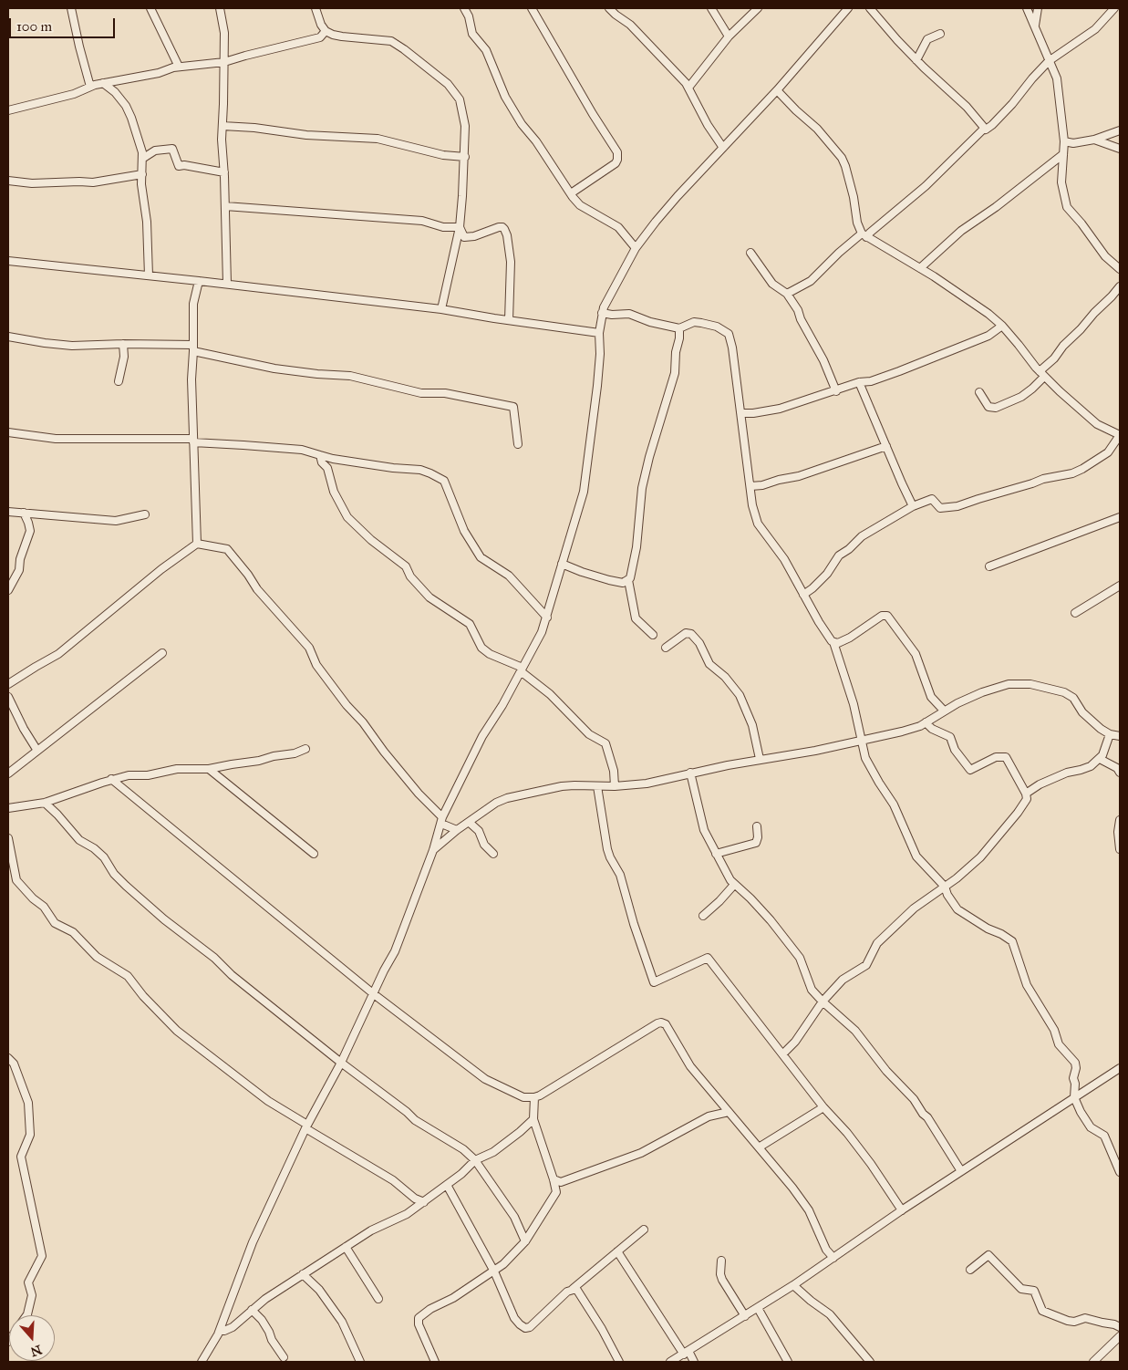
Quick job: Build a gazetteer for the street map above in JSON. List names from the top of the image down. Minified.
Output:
{"scale_bar":"100 m","north":"bottom"}
